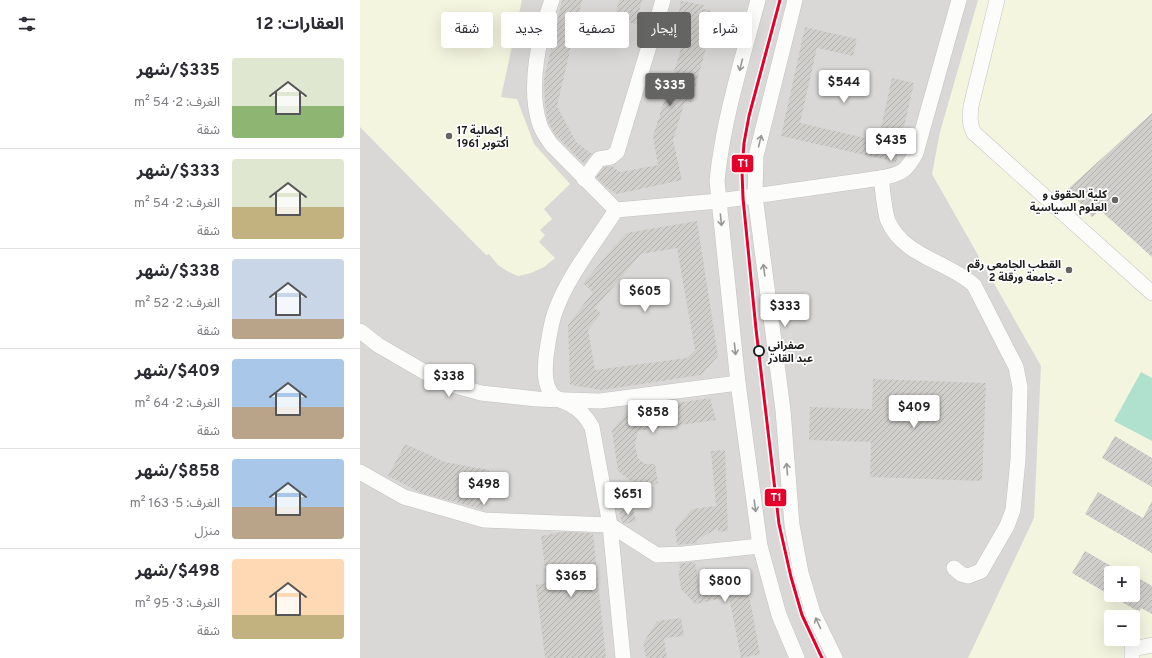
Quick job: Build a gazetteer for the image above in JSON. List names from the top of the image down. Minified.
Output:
{"places":["إكمالية 17 أكتوبر 1961","كلية الحقوق و العلوم السياسية","القطب الجامعي رقم 2 ـ جامعة ورقلة","صفراني عبد القادر"],"lines":["transit line T1"],"page":{"heading":"العقارات: 12","chip":["شراء","إيجار","تصفية","جديد","شقة"],"list":[{"name":"$335/شهر","note":"الغرف: 2 · 54 m² · شقة"},{"name":"$333/شهر","note":"الغرف: 2 · 54 m² · شقة"},{"name":"$338/شهر","note":"الغرف: 2 · 52 m² · شقة"},{"name":"$409/شهر","note":"الغرف: 2 · 64 m² · شقة"},{"name":"$858/شهر","note":"الغرف: 5 · 163 m² · منزل"},{"name":"$498/شهر","note":"الغرف: 3 · 95 m² · شقة"}],"price":["$544","$335","$435","$605","$333","$338","$409","$858","$498","$651","$365","$800"],"map_buttons":["+","−"]}}
